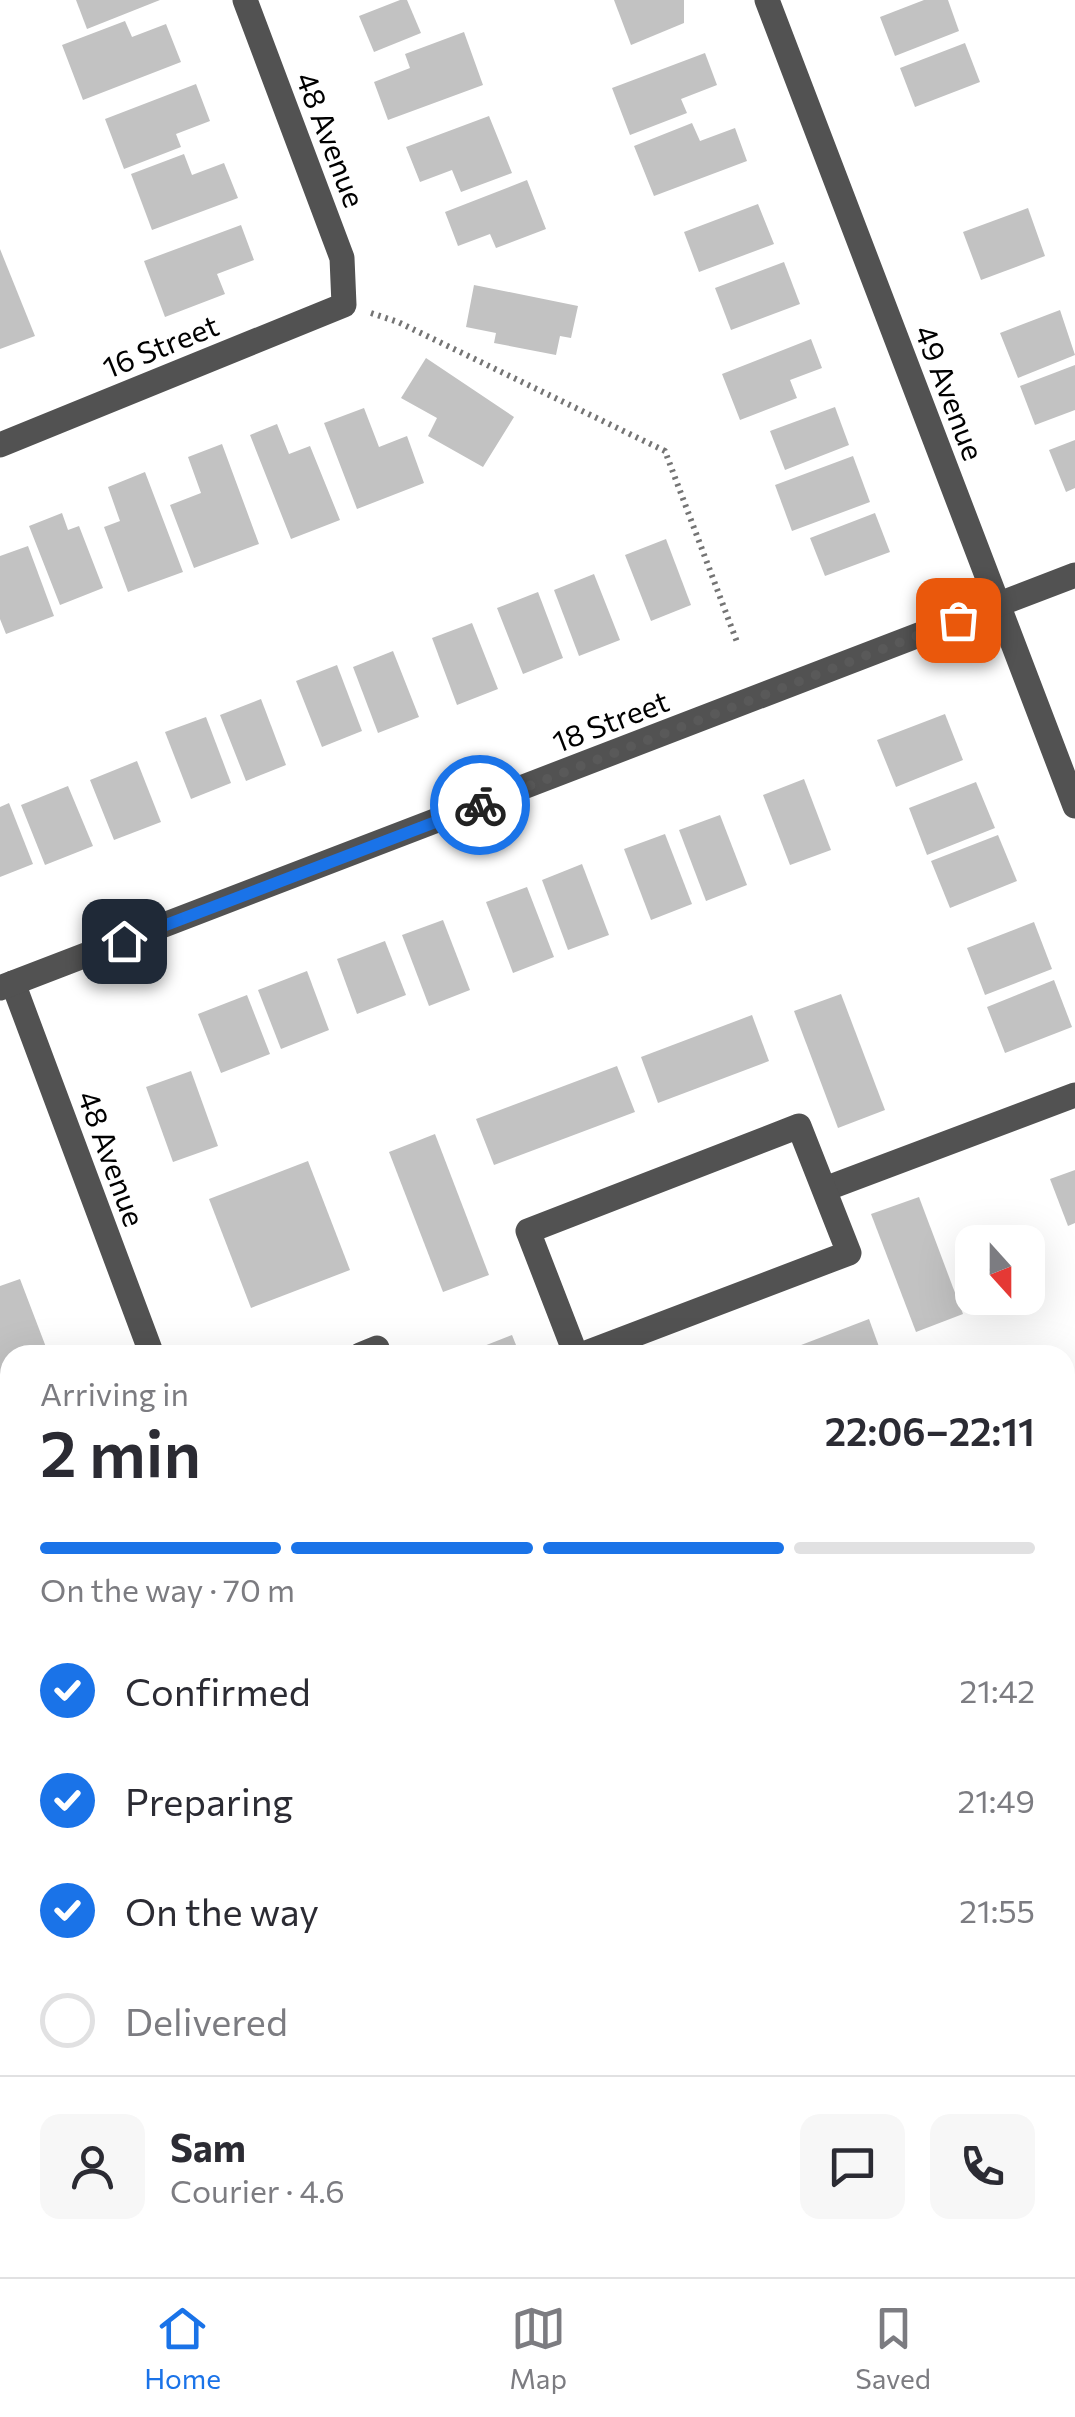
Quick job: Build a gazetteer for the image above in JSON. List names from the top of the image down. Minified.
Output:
{"streets":{"street":["48 Avenue","16 Street","49 Avenue","18 Street"]},"crossings":[["48 Avenue","16 Street"],["48 Avenue","18 Street"],["49 Avenue","18 Street"]],"north":"bottom","page":{"heading":["2 min","Arriving in","22:06–22:11"],"panel":["Sam","Courier · 4.6"],"bar":"On the way · 70 m","list":[["Confirmed","21:42"],["Preparing","21:49"],["On the way","21:55"],"Delivered"],"tabs":["Home","Map","Saved"]}}
